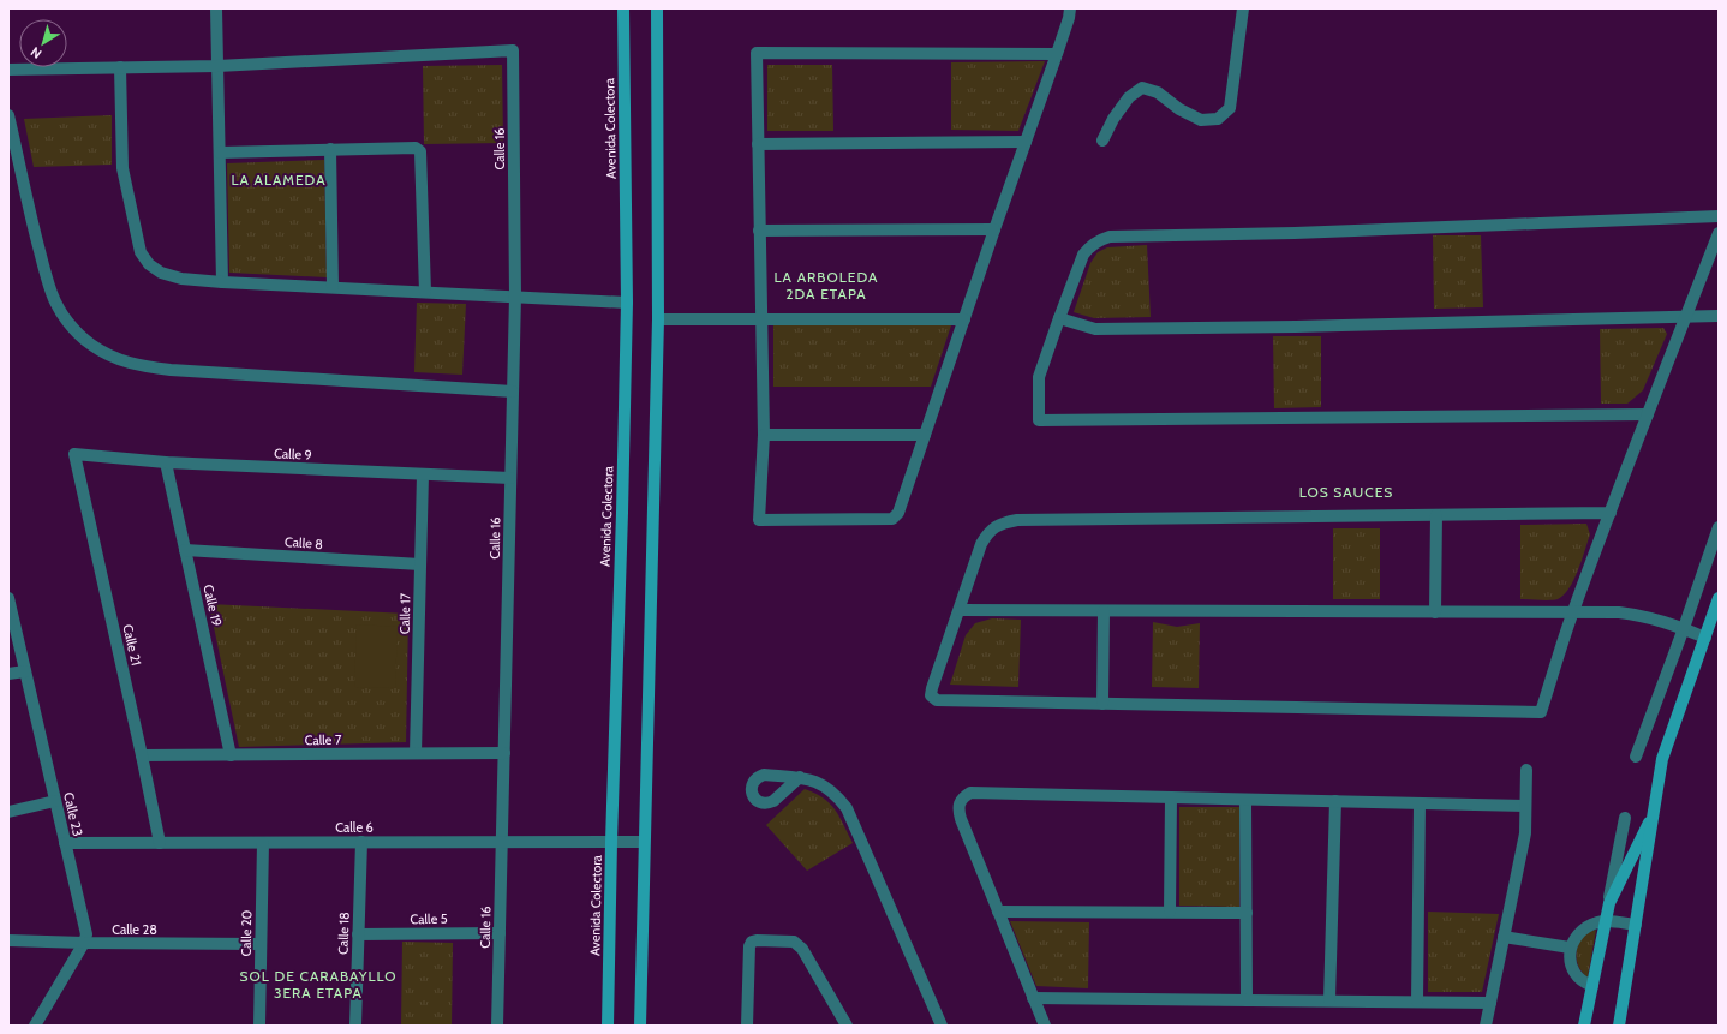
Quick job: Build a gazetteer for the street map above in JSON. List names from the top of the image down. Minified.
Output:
{"streets":{"street":["Avenida Colectora","Calle 16","Calle 9","Calle 8","Calle 19","Calle 17","Calle 21","Calle 7","Calle 23","Calle 6","Calle 5","Calle 28","Calle 20","Calle 18"]},"crossings":[["Avenida Colectora","Calle 6"],["Calle 16","Calle 9"],["Calle 16","Calle 7"],["Calle 16","Calle 6"],["Calle 16","Calle 5"],["Calle 9","Calle 19"],["Calle 9","Calle 17"],["Calle 9","Calle 21"],["Calle 8","Calle 19"],["Calle 8","Calle 17"],["Calle 19","Calle 7"],["Calle 17","Calle 7"],["Calle 21","Calle 7"],["Calle 21","Calle 6"],["Calle 23","Calle 6"],["Calle 23","Calle 28"],["Calle 6","Calle 20"],["Calle 6","Calle 18"],["Calle 5","Calle 18"],["Calle 28","Calle 20"]],"districts":["LA ALAMEDA","LA ARBOLEDA 2DA ETAPA","LOS SAUCES","SOL DE CARABAYLLO 3ERA ETAPA"],"north":"bottom left"}
